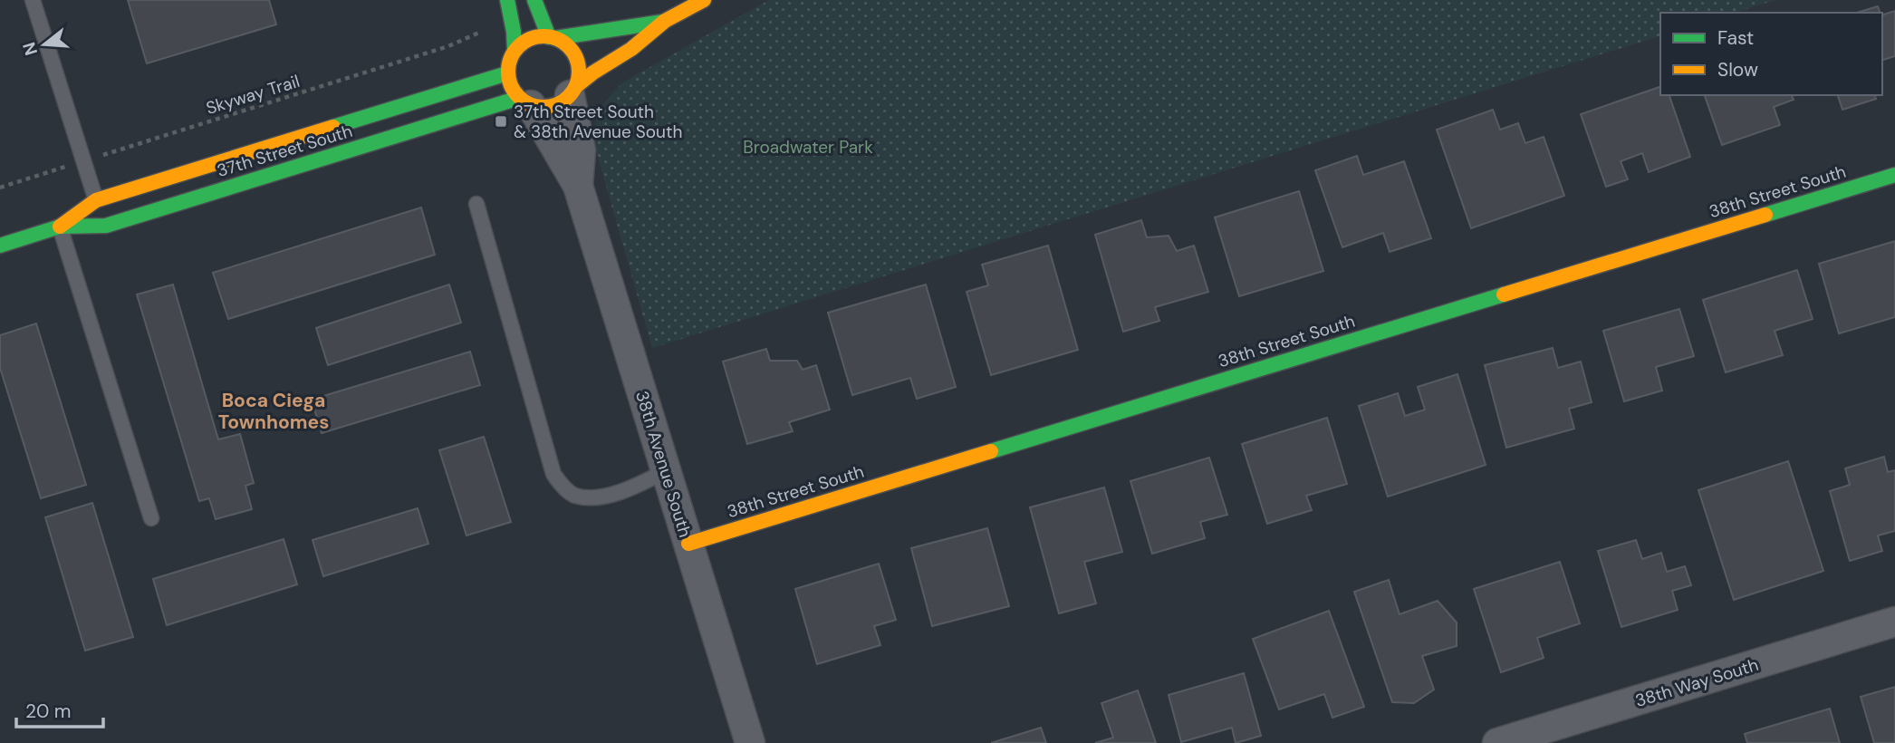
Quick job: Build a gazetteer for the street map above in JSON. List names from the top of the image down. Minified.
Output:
{"streets":{"street":["37th Street South","38th Street South","38th Avenue South","38th Way South"],"path":["Skyway Trail"]},"crossings":[["37th Street South","38th Avenue South"],["38th Street South","38th Avenue South"]],"districts":["Boca Ciega Townhomes"],"parks":["Broadwater Park"],"places":{"transit":["37th Street South & 38th Avenue South"]},"legend":["Fast","Slow"],"scale_bar":"20 m","north":"left"}
